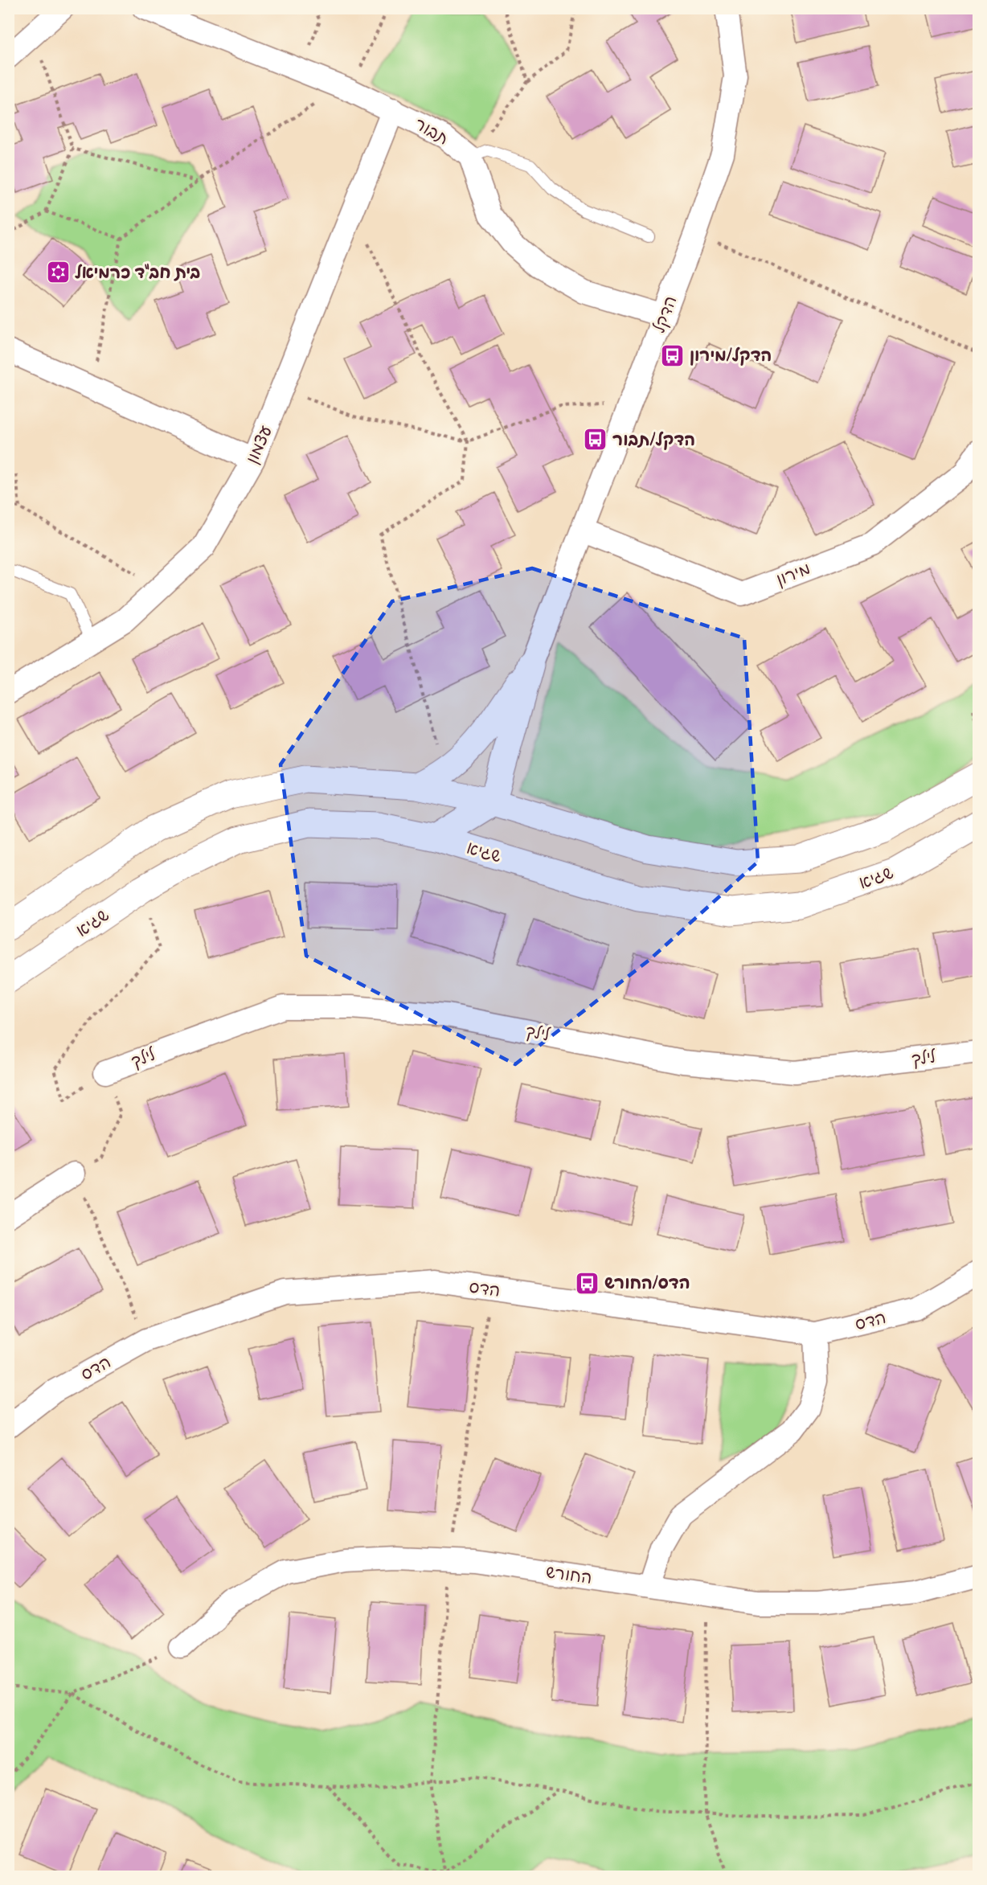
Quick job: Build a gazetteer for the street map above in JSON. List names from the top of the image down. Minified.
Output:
{"streets":{"street":["תבור","הדקל","עצמון","מירון","שגיא","לילך","הדס","החורש"]},"crossings":[["תבור","עצמון"],["הדקל","מירון"]],"places":{"synagogue":["בית חב\"ד כרמיאל"],"bus stop":["הדקל/מירון","הדקל/תבור","הדס/החורש"]}}
